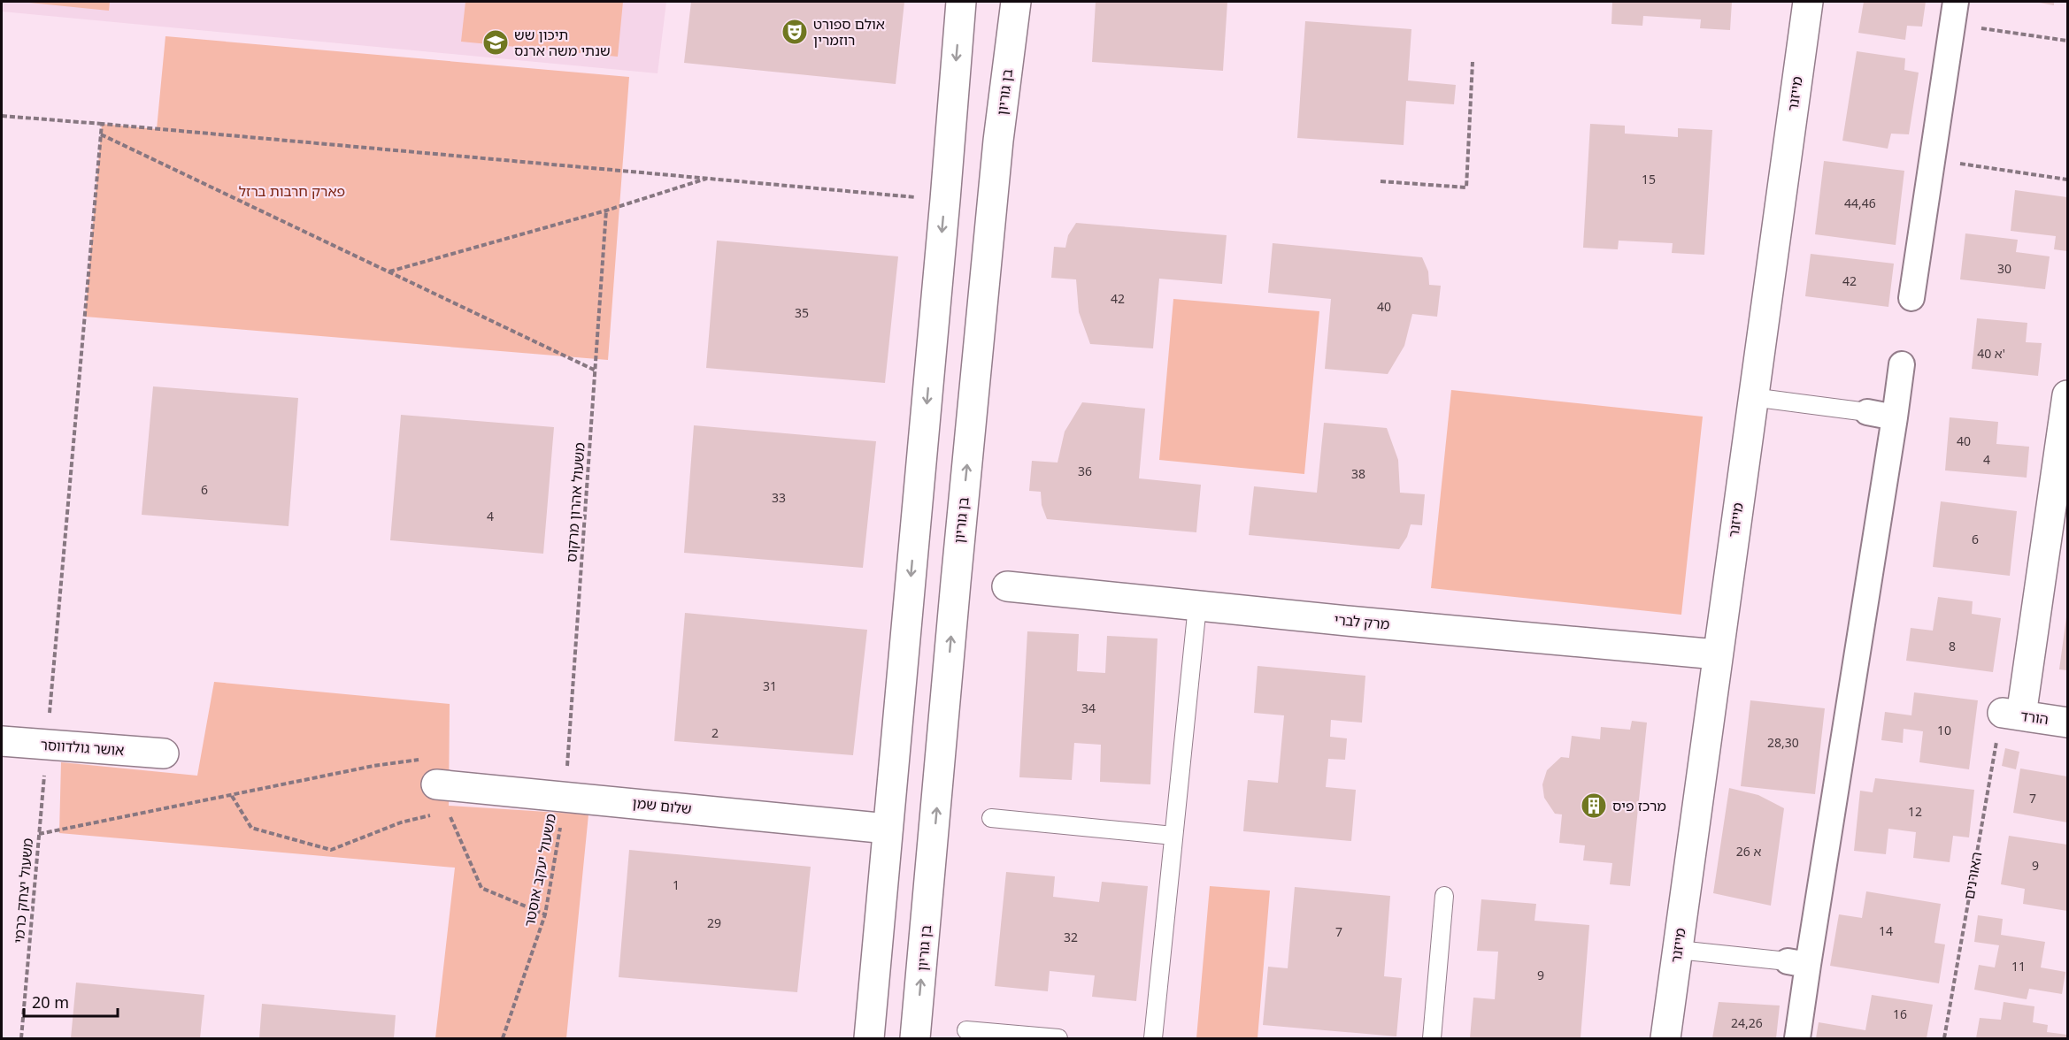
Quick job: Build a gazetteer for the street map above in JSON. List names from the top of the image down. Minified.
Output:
{"streets":{"street":["בן גוריון","מייזנר","מרק לברי","הורד","אושר גולדווסר","שלום שמן"],"path":["משעול אהרון מרקוס","משעול יעקב אוסטר","האורנים","משעול יצחק כרמי"]},"crossings":[["מייזנר","מרק לברי"],["משעול אהרון מרקוס","שלום שמן"],["משעול אהרון מרקוס","משעול יעקב אוסטר"],["הורד","האורנים"],["אושר גולדווסר","משעול יצחק כרמי"],["שלום שמן","משעול יעקב אוסטר"]],"parks":["פארק חרבות ברזל"],"places":{"theatre":["אולם ספורט רוזמרין"],"school or university":["תיכון שש שנתי משה ארנס"],"building":["מרכז פיס"]},"house_numbers":["15","44,46","30","42","42","40","35","40 א'","40","4","36","38","6","33","4","6","8","31","34","10","2","28,30","7","12","26 א","9","1","29","14","7","32","11","9","16","24,26"],"scale_bar":"20 m"}
